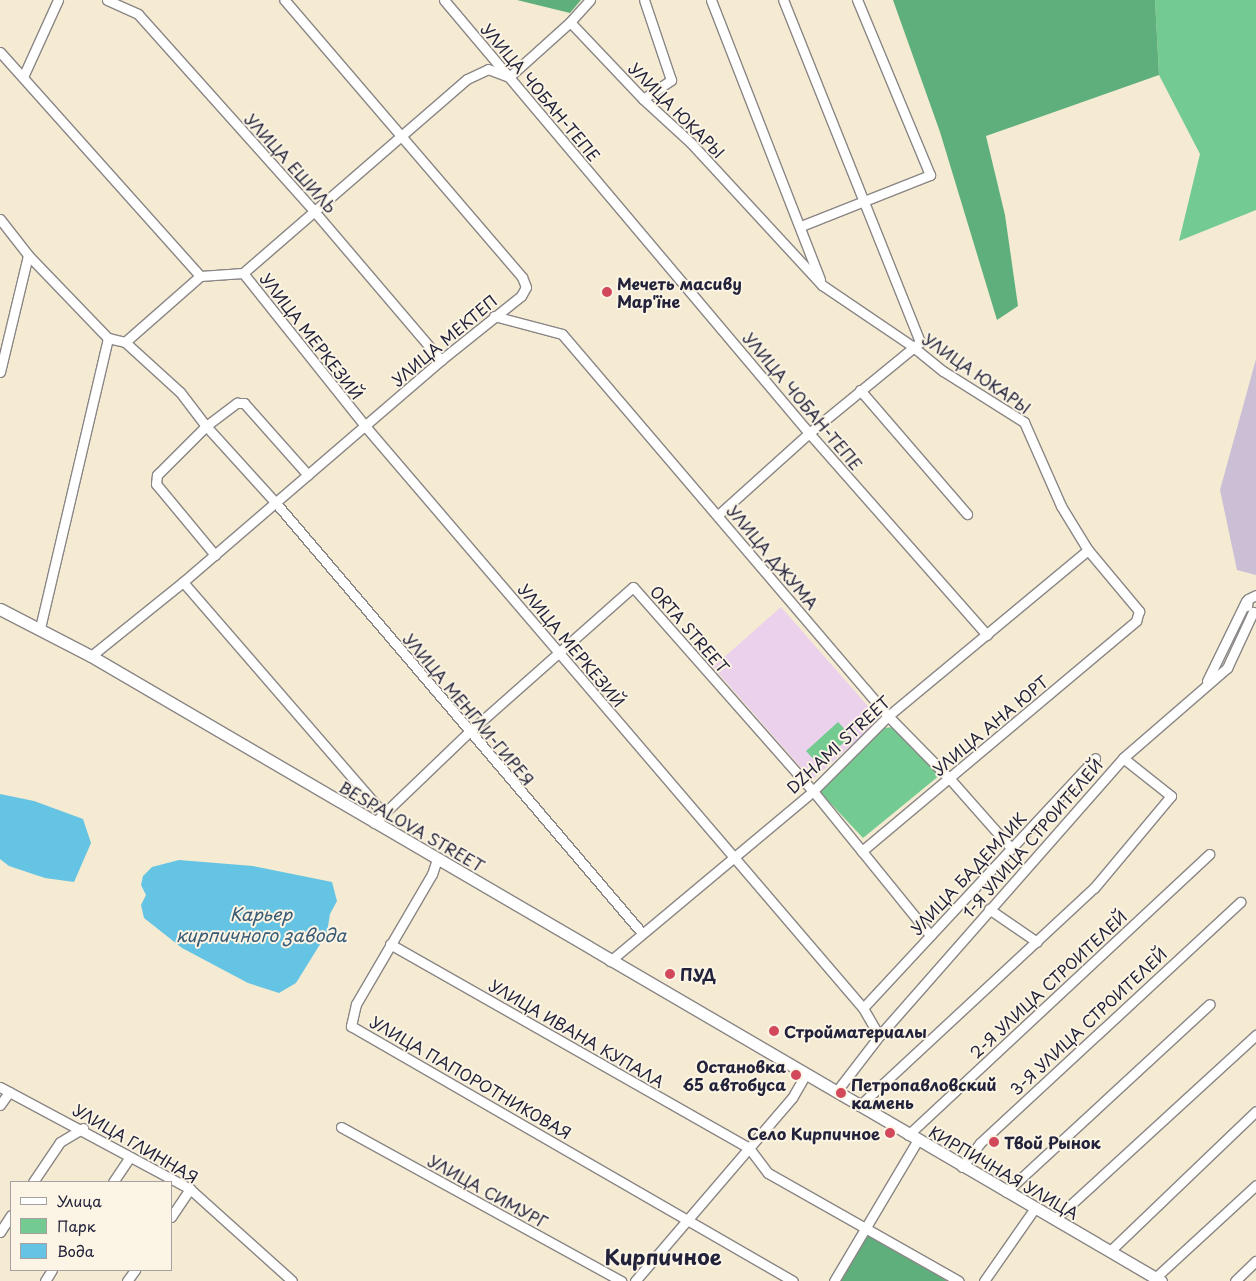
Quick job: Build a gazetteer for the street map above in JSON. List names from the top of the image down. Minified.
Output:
{"streets":{"main road":["BESPALOVA STREET","КИРПИЧНАЯ УЛИЦА"],"street":["УЛИЦА ЧОБАН-ТЕПЕ","УЛИЦА ЮКАРЫ","УЛИЦА ЕШИЛЬ","УЛИЦА МЕРКЕЗИЙ","УЛИЦА МЕКТЕП","УЛИЦА ДЖУМА","ORTA STREET","УЛИЦА МЕНГЛИ-ГИРЕЯ","УЛИЦА АНА ЮРТ","DZHAMI STREET","1-Я УЛИЦА СТРОИТЕЛЕЙ","УЛИЦА БАДЕМЛИК","2-Я УЛИЦА СТРОИТЕЛЕЙ","3-Я УЛИЦА СТРОИТЕЛЕЙ","УЛИЦА ИВАНА КУПАЛА","УЛИЦА ПАПОРОТНИКОВАЯ","УЛИЦА ГЛИННАЯ","УЛИЦА СИМУРГ"]},"crossings":[["УЛИЦА ЧОБАН-ТЕПЕ","DZHAMI STREET"],["УЛИЦА ЮКАРЫ","УЛИЦА АНА ЮРТ"],["УЛИЦА ЮКАРЫ","DZHAMI STREET"],["УЛИЦА ЕШИЛЬ","УЛИЦА МЕКТЕП"],["УЛИЦА МЕРКЕЗИЙ","УЛИЦА МЕКТЕП"],["УЛИЦА МЕРКЕЗИЙ","ORTA STREET"],["УЛИЦА МЕРКЕЗИЙ","DZHAMI STREET"],["УЛИЦА МЕРКЕЗИЙ","1-Я УЛИЦА СТРОИТЕЛЕЙ"],["УЛИЦА МЕРКЕЗИЙ","УЛИЦА БАДЕМЛИК"],["УЛИЦА МЕКТЕП","УЛИЦА ДЖУМА"],["УЛИЦА МЕКТЕП","УЛИЦА МЕНГЛИ-ГИРЕЯ"],["УЛИЦА МЕКТЕП","BESPALOVA STREET"],["УЛИЦА ДЖУМА","УЛИЦА АНА ЮРТ"],["УЛИЦА ДЖУМА","DZHAMI STREET"],["УЛИЦА ДЖУМА","УЛИЦА БАДЕМЛИК"],["ORTA STREET","УЛИЦА МЕНГЛИ-ГИРЕЯ"],["ORTA STREET","УЛИЦА АНА ЮРТ"],["ORTA STREET","DZHAMI STREET"],["ORTA STREET","BESPALOVA STREET"],["ORTA STREET","УЛИЦА БАДЕМЛИК"],["УЛИЦА МЕНГЛИ-ГИРЕЯ","DZHAMI STREET"],["DZHAMI STREET","BESPALOVA STREET"],["BESPALOVA STREET","УЛИЦА ПАПОРОТНИКОВАЯ"],["BESPALOVA STREET","КИРПИЧНАЯ УЛИЦА"],["1-Я УЛИЦА СТРОИТЕЛЕЙ","КИРПИЧНАЯ УЛИЦА"],["2-Я УЛИЦА СТРОИТЕЛЕЙ","КИРПИЧНАЯ УЛИЦА"],["3-Я УЛИЦА СТРОИТЕЛЕЙ","КИРПИЧНАЯ УЛИЦА"],["УЛИЦА ИВАНА КУПАЛА","УЛИЦА ПАПОРОТНИКОВАЯ"]],"districts":["Кирпичное"],"water":["Карьер кирпичного завода"],"places":["Мечеть масиву Мар'їне","ПУД","Стройматериалы","Остановка 65 автобуса","Петропавловский камень","Село Кирпичное","Твой Рынок"],"legend":["Улица","Парк","Вода"]}
